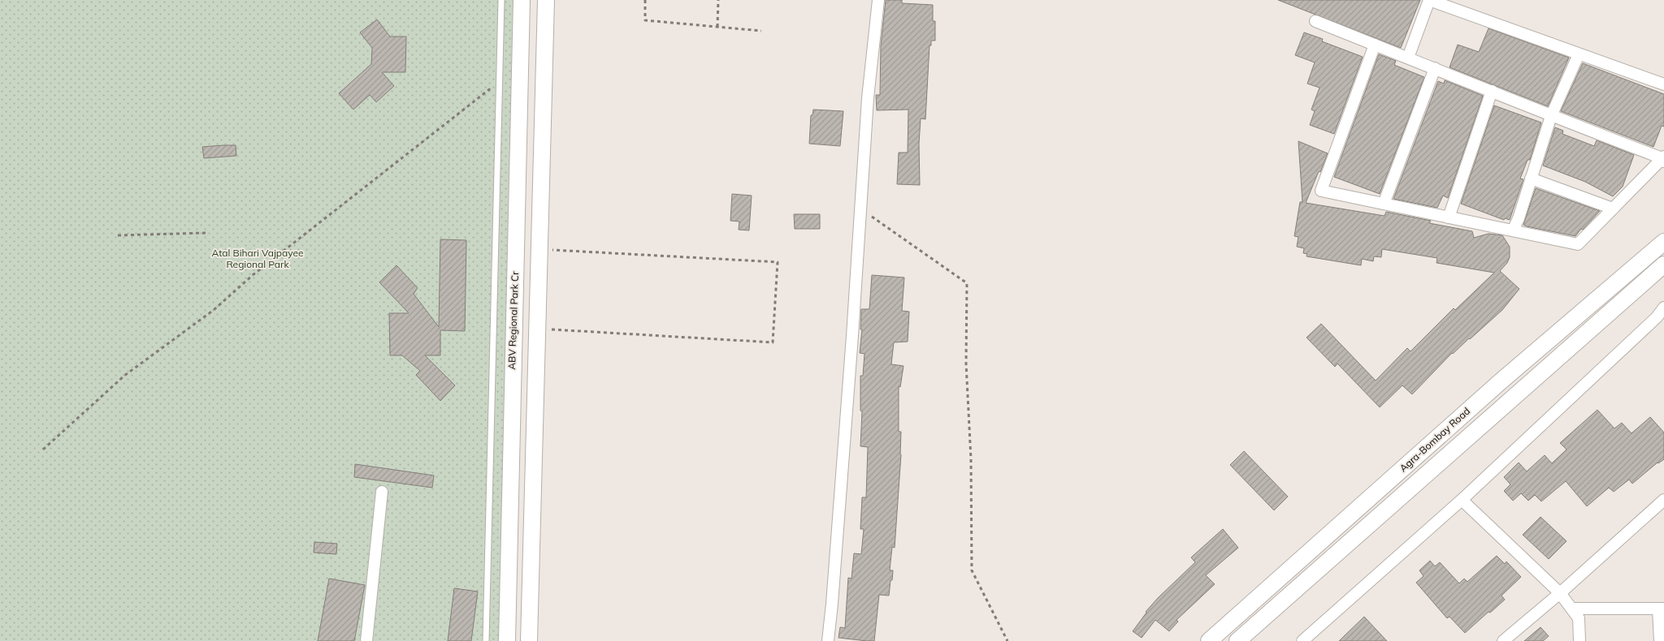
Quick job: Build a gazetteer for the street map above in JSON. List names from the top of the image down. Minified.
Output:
{"streets":{"street":["ABV Regional Park Cr","Agra-Bombay Road"]},"parks":["Atal Bihari Vajpayee Regional Park"]}
